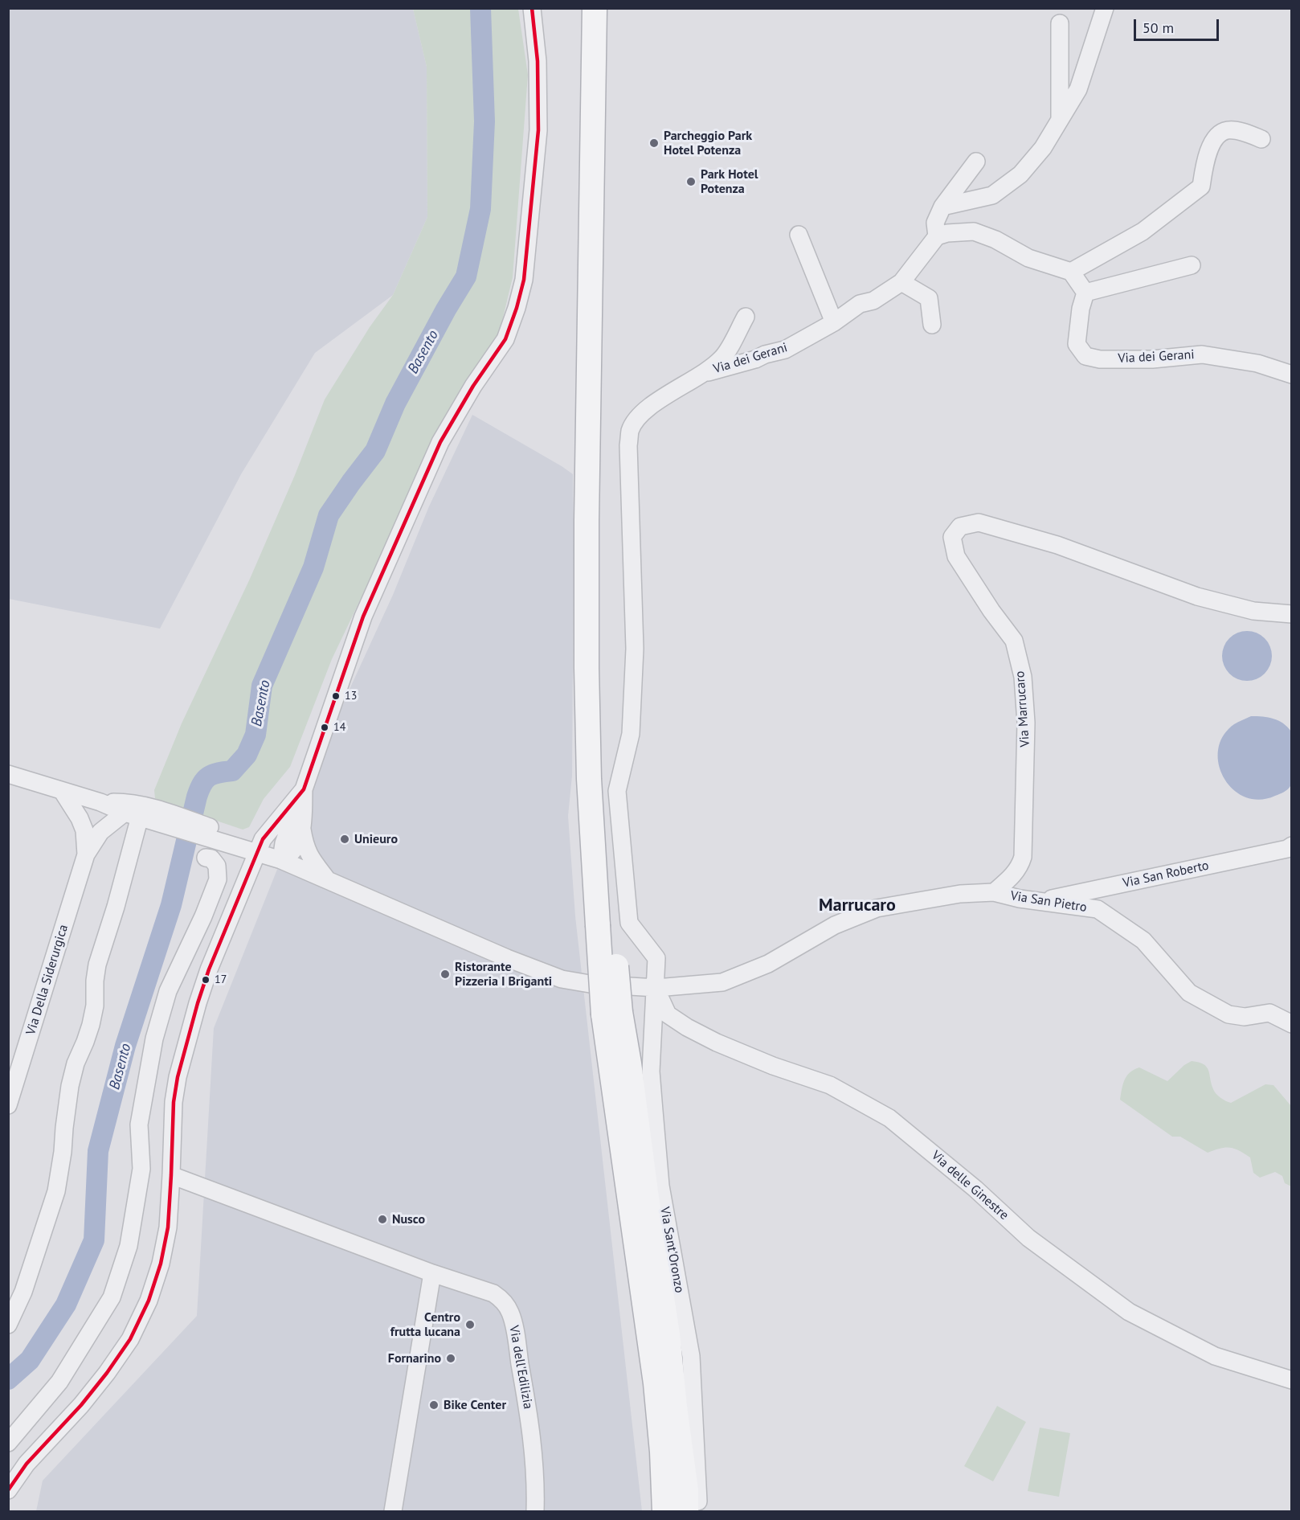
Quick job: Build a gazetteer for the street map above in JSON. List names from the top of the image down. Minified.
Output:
{"streets":{"street":["Via dei Gerani","Via Marrucaro","Via San Roberto","Via San Pietro","Via Della Siderurgica","Via delle Ginestre","Via Sant'Oronzo","Via dell'Edilizia"]},"crossings":[["Via dei Gerani","Via Sant'Oronzo"],["Via Marrucaro","Via San Pietro"],["Via San Roberto","Via San Pietro"],["Via delle Ginestre","Via Sant'Oronzo"]],"districts":["Marrucaro"],"water":["Basento"],"places":["Parcheggio Park Hotel Potenza","Park Hotel Potenza","13","14","Unieuro","Ristorante Pizzeria I Briganti","17","Nusco","Centro frutta lucana","Fornarino","Bike Center"],"scale_bar":"50 m"}
